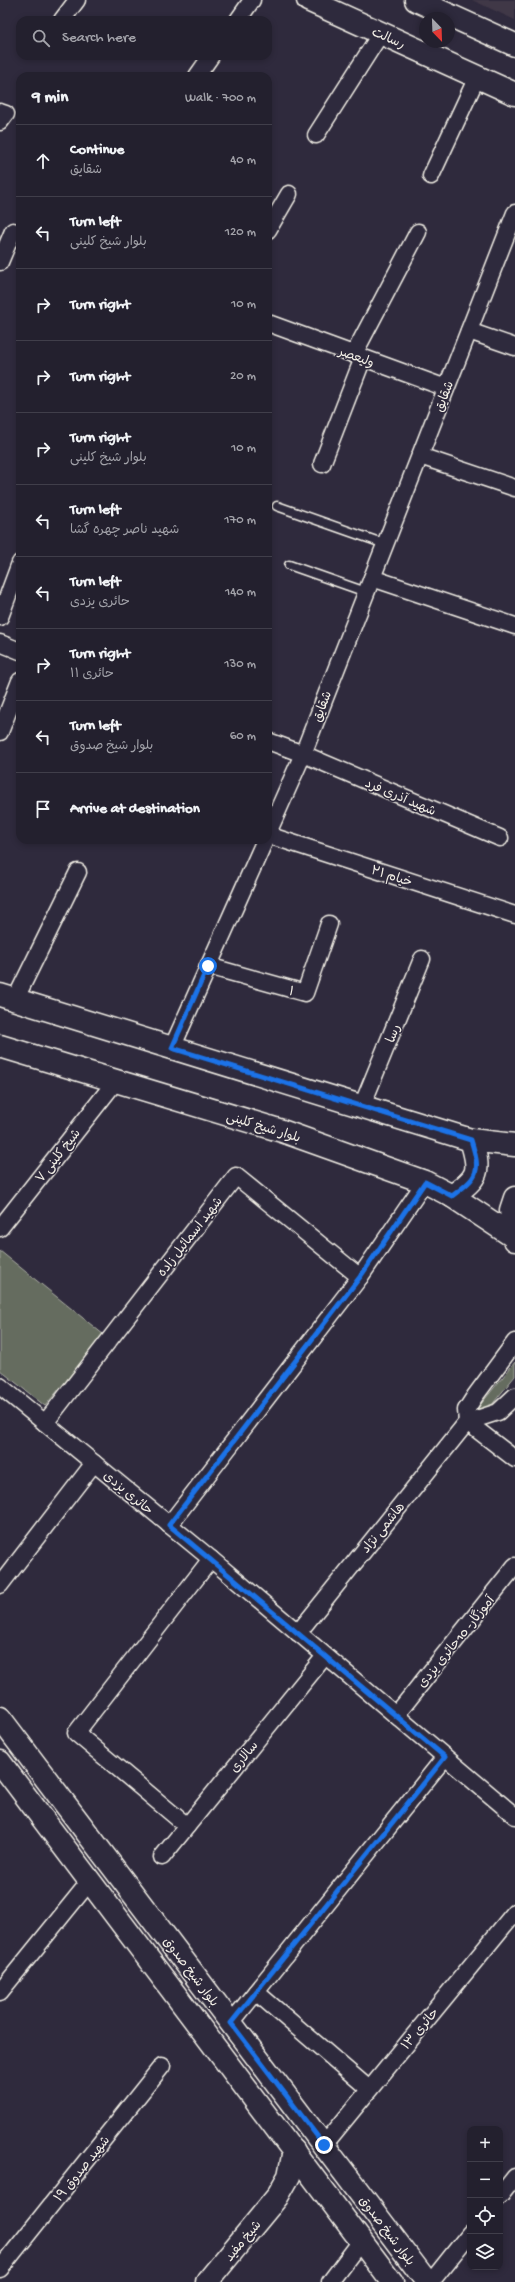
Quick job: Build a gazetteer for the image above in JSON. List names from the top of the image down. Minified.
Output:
{"streets":{"street":["رسالت","ولیعصر","شقایق","شهید آذری فرد","خیام ۲۱","۱","رسا","بلوار شیخ کلینی","شیخ کلینی ۷","شهید اسمائیل زاده","حائری یزدی","هاشمی نژاد","آموزگار- 10حائری یزدی","سالاری","بلوار شیخ صدوق","حائری ۱۳","شهید صدوق ۱۹","شیخ مفید"]},"crossings":[["ولیعصر","شقایق"],["شقایق","شهید آذری فرد"],["بلوار شیخ کلینی","شیخ کلینی ۷"],["شهید اسمائیل زاده","حائری یزدی"],["حائری یزدی","هاشمی نژاد"],["حائری یزدی","آموزگار- 10حائری یزدی"],["حائری یزدی","سالاری"],["بلوار شیخ صدوق","حائری ۱۳"],["بلوار شیخ صدوق","شیخ مفید"]],"north":"bottom right","page":{"search":"Search here","heading":["9 min","Walk · 700 m"],"list":[["Continue","شقایق","40 m"],["Turn left","بلوار شیخ کلینی","120 m"],["Turn right","10 m"],["Turn right","20 m"],["Turn right","بلوار شیخ کلینی","10 m"],["Turn left","شهید ناصر چهره گشا","170 m"],["Turn left","حائری یزدی","140 m"],["Turn right","حائری ۱۱","130 m"],["Turn left","بلوار شیخ صدوق","60 m"],"Arrive at destination"],"map_buttons":["+","−"]}}
